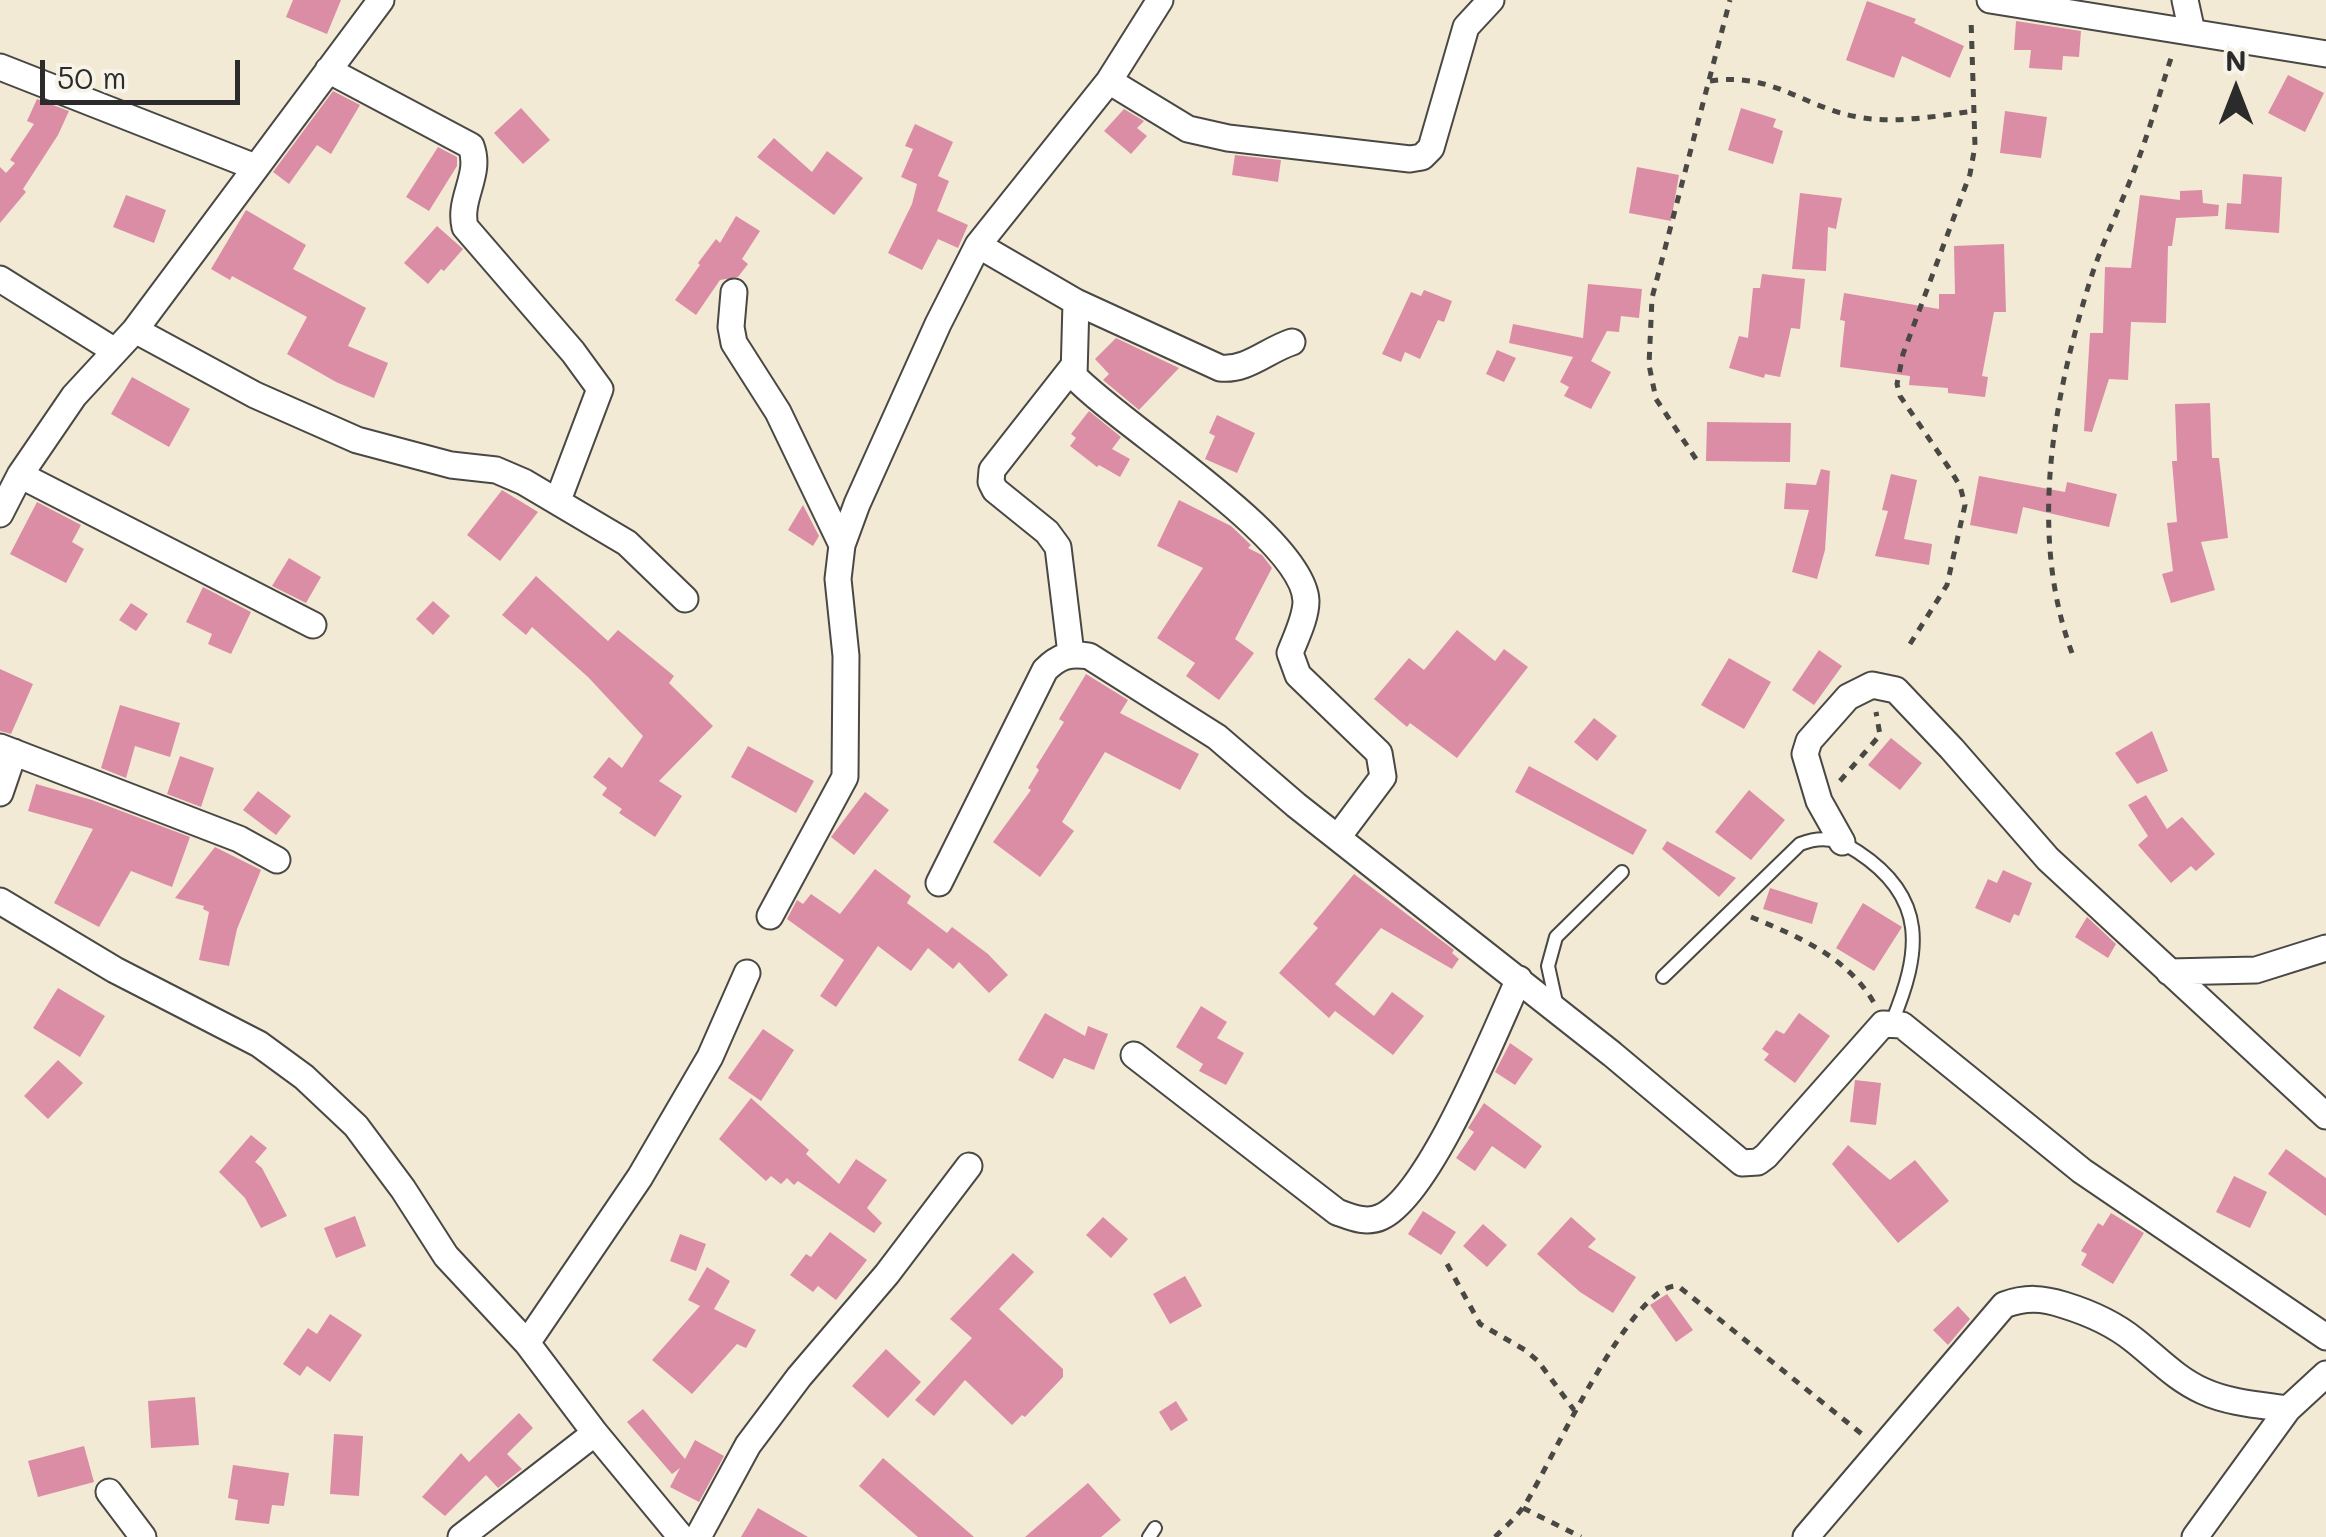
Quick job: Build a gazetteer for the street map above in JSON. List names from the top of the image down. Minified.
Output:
{"scale_bar":"50 m","north":"top"}
